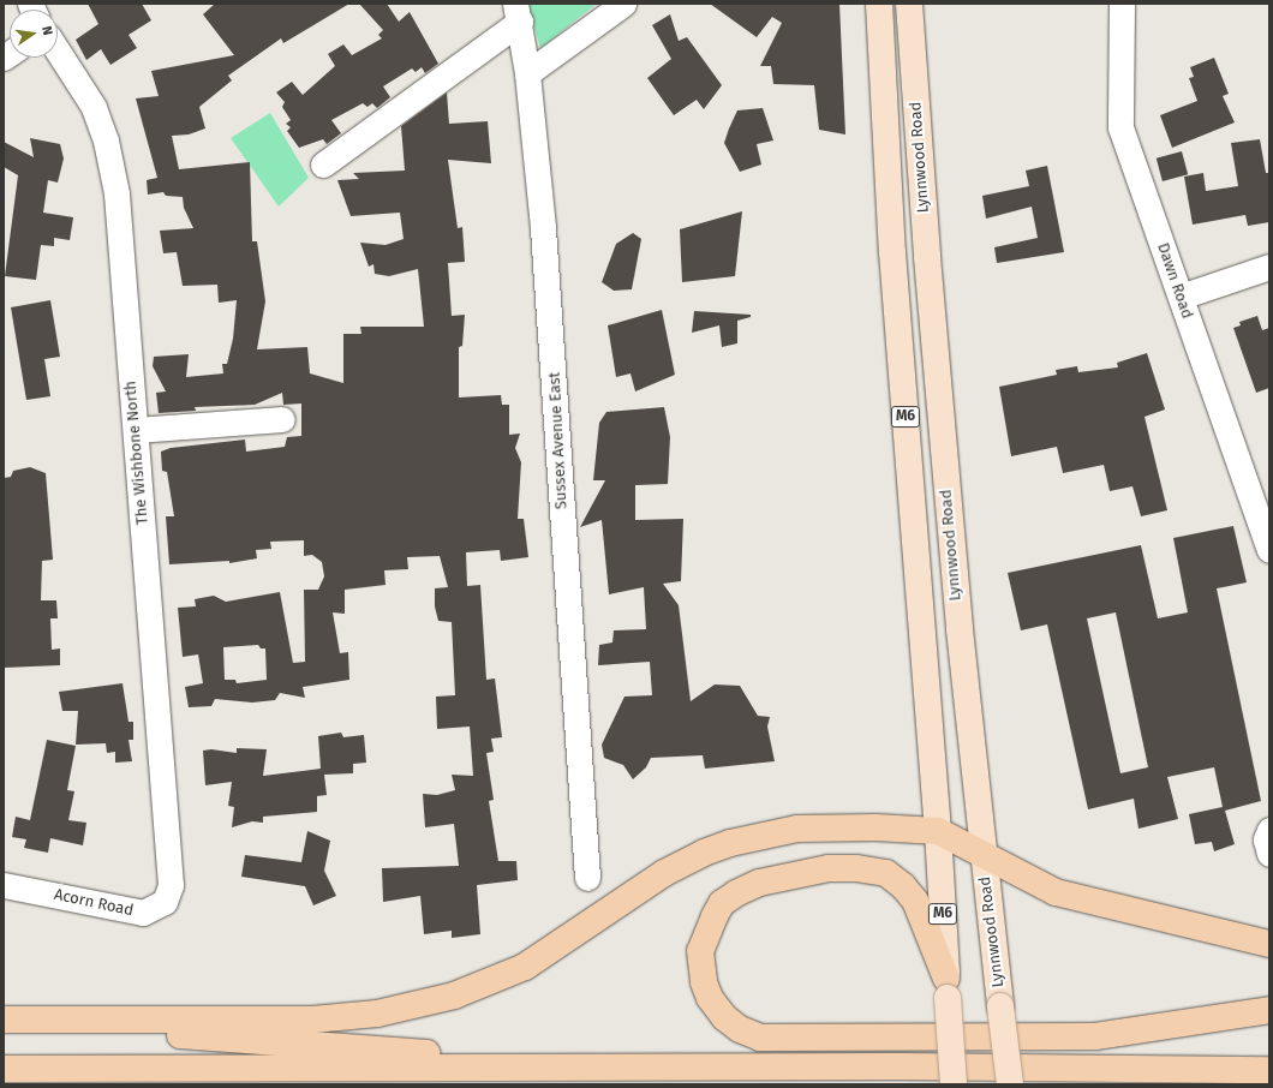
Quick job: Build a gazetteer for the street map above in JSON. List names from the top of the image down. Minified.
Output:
{"streets":{"main road":["Lynnwood Road","M6"],"street":["Dawn Road","Sussex Avenue East","The Wishbone North","Acorn Road"]},"crossings":[["The Wishbone North","Acorn Road"]],"north":"right"}
